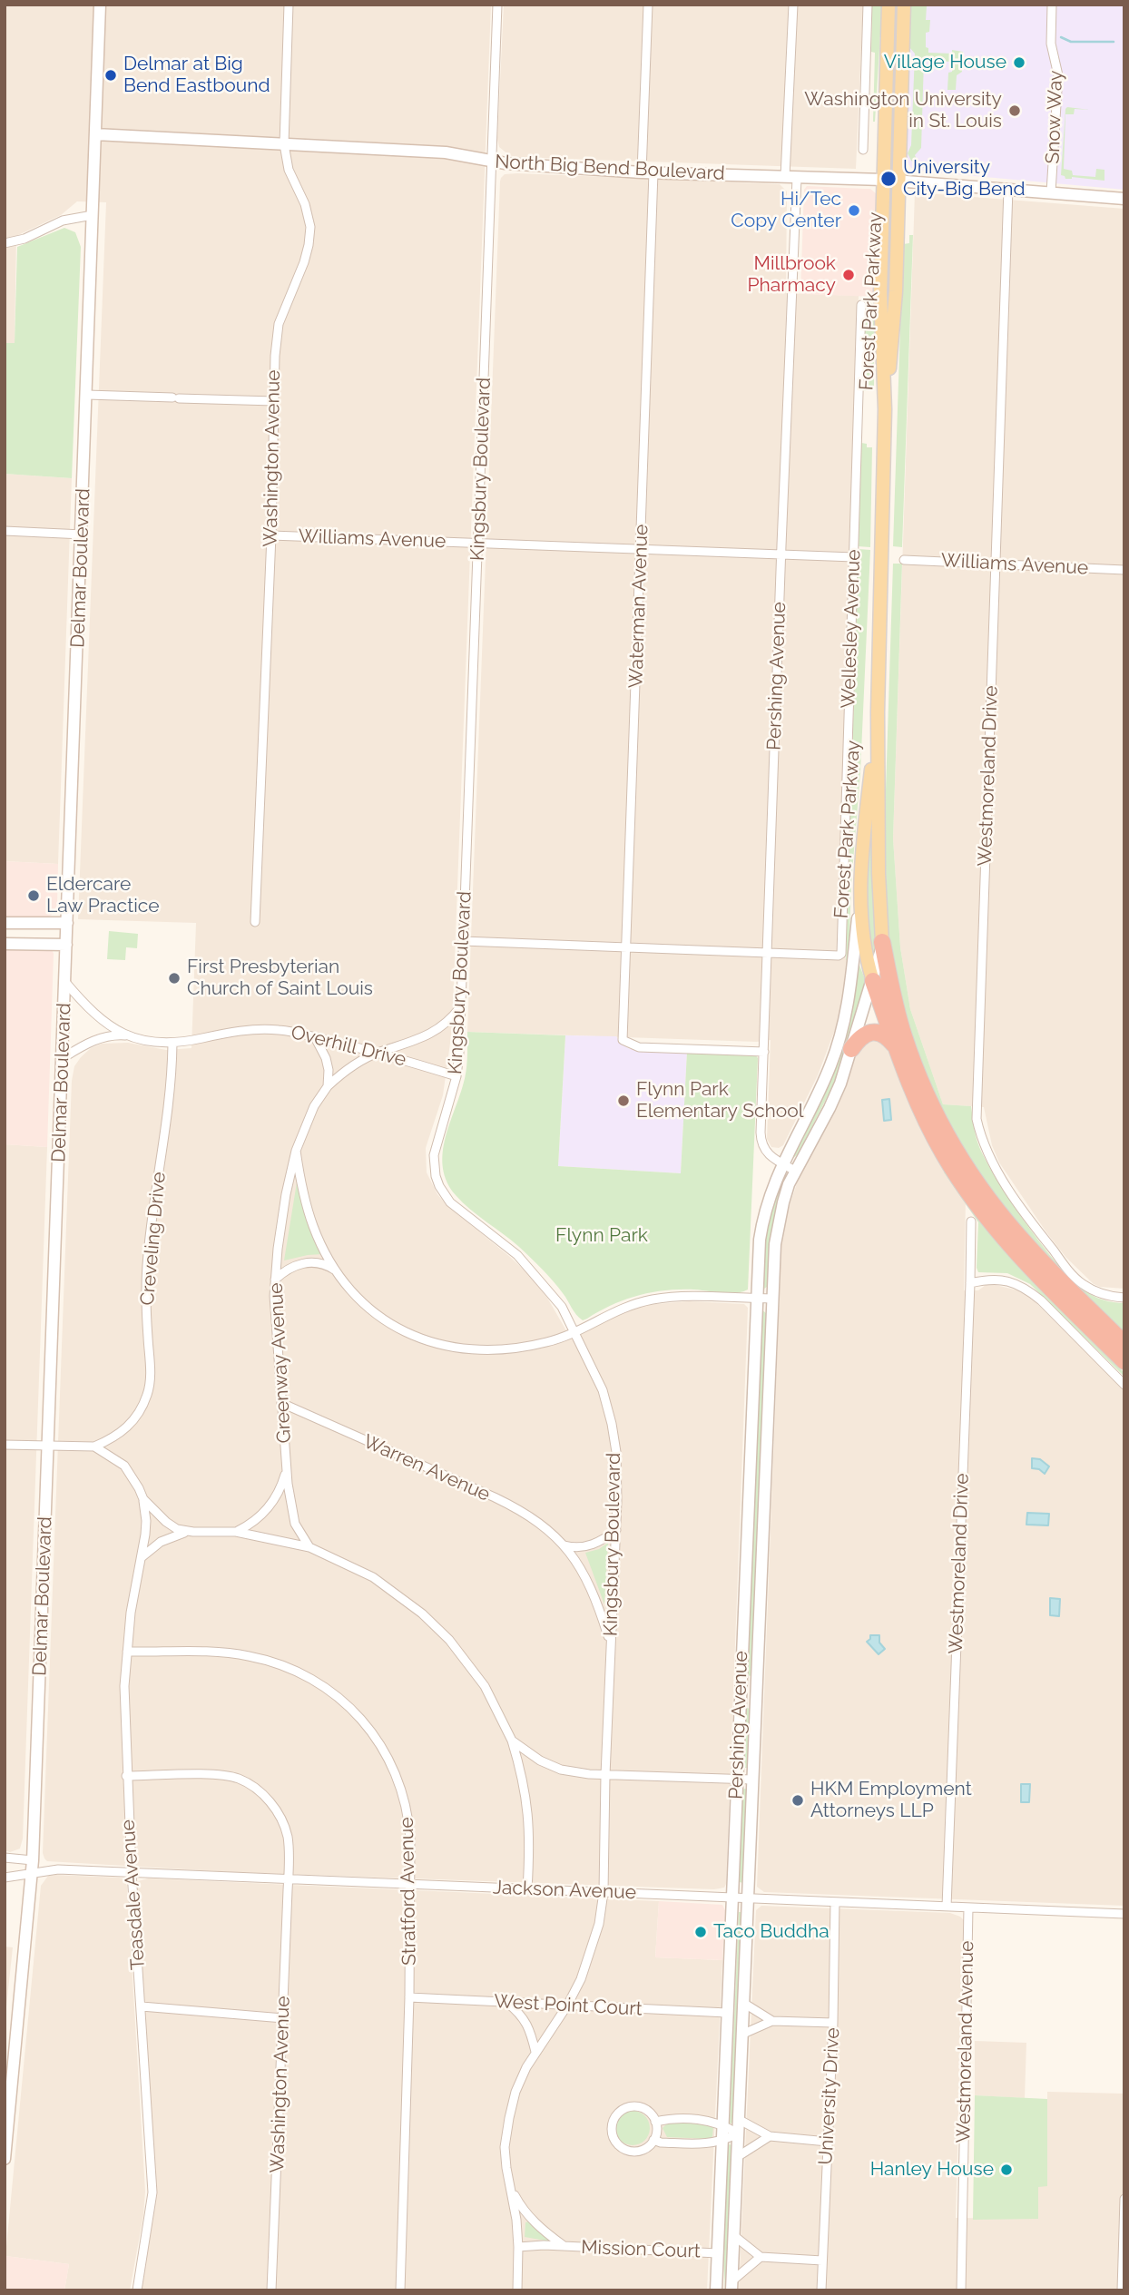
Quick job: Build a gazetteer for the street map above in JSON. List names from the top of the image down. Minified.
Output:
{"streets":{"highway":["Forest Park Parkway"],"main road":["North Big Bend Boulevard","Delmar Boulevard","Pershing Avenue"],"street":["Snow Way","Washington Avenue","Kingsbury Boulevard","Williams Avenue","Waterman Avenue","Wellesley Avenue","Westmoreland Drive","Overhill Drive","Creveling Drive","Greenway Avenue","Warren Avenue","Jackson Avenue","Stratford Avenue","Teasdale Avenue","West Point Court","Westmoreland Avenue","University Drive","Mission Court"]},"crossings":[["Snow Way","North Big Bend Boulevard"],["North Big Bend Boulevard","Forest Park Parkway"],["North Big Bend Boulevard","Washington Avenue"],["North Big Bend Boulevard","Kingsbury Boulevard"],["North Big Bend Boulevard","Delmar Boulevard"],["North Big Bend Boulevard","Waterman Avenue"],["North Big Bend Boulevard","Pershing Avenue"],["North Big Bend Boulevard","Westmoreland Drive"],["Forest Park Parkway","Pershing Avenue"],["Washington Avenue","Williams Avenue"],["Washington Avenue","Jackson Avenue"],["Washington Avenue","Teasdale Avenue"],["Kingsbury Boulevard","Williams Avenue"],["Kingsbury Boulevard","Wellesley Avenue"],["Kingsbury Boulevard","Overhill Drive"],["Kingsbury Boulevard","Greenway Avenue"],["Kingsbury Boulevard","Warren Avenue"],["Kingsbury Boulevard","Jackson Avenue"],["Kingsbury Boulevard","West Point Court"],["Kingsbury Boulevard","Mission Court"],["Williams Avenue","Waterman Avenue"],["Williams Avenue","Wellesley Avenue"],["Williams Avenue","Pershing Avenue"],["Williams Avenue","Westmoreland Drive"],["Delmar Boulevard","Overhill Drive"],["Delmar Boulevard","Jackson Avenue"],["Waterman Avenue","Wellesley Avenue"],["Waterman Avenue","Pershing Avenue"],["Wellesley Avenue","Pershing Avenue"],["Pershing Avenue","Jackson Avenue"],["Pershing Avenue","West Point Court"],["Pershing Avenue","Mission Court"],["Westmoreland Drive","Jackson Avenue"],["Overhill Drive","Creveling Drive"],["Overhill Drive","Greenway Avenue"],["Greenway Avenue","Warren Avenue"],["Jackson Avenue","Stratford Avenue"],["Jackson Avenue","Teasdale Avenue"],["Jackson Avenue","Westmoreland Avenue"],["Jackson Avenue","University Drive"],["Stratford Avenue","Teasdale Avenue"],["Stratford Avenue","West Point Court"]],"parks":["Flynn Park"],"places":["Village House","Delmar at Big Bend Eastbound","Washington University in St. Louis","University City-Big Bend","Hi/Tec Copy Center","Millbrook Pharmacy","Eldercare Law Practice","First Presbyterian Church of Saint Louis","Flynn Park Elementary School","HKM Employment Attorneys LLP","Taco Buddha","Hanley House"]}
